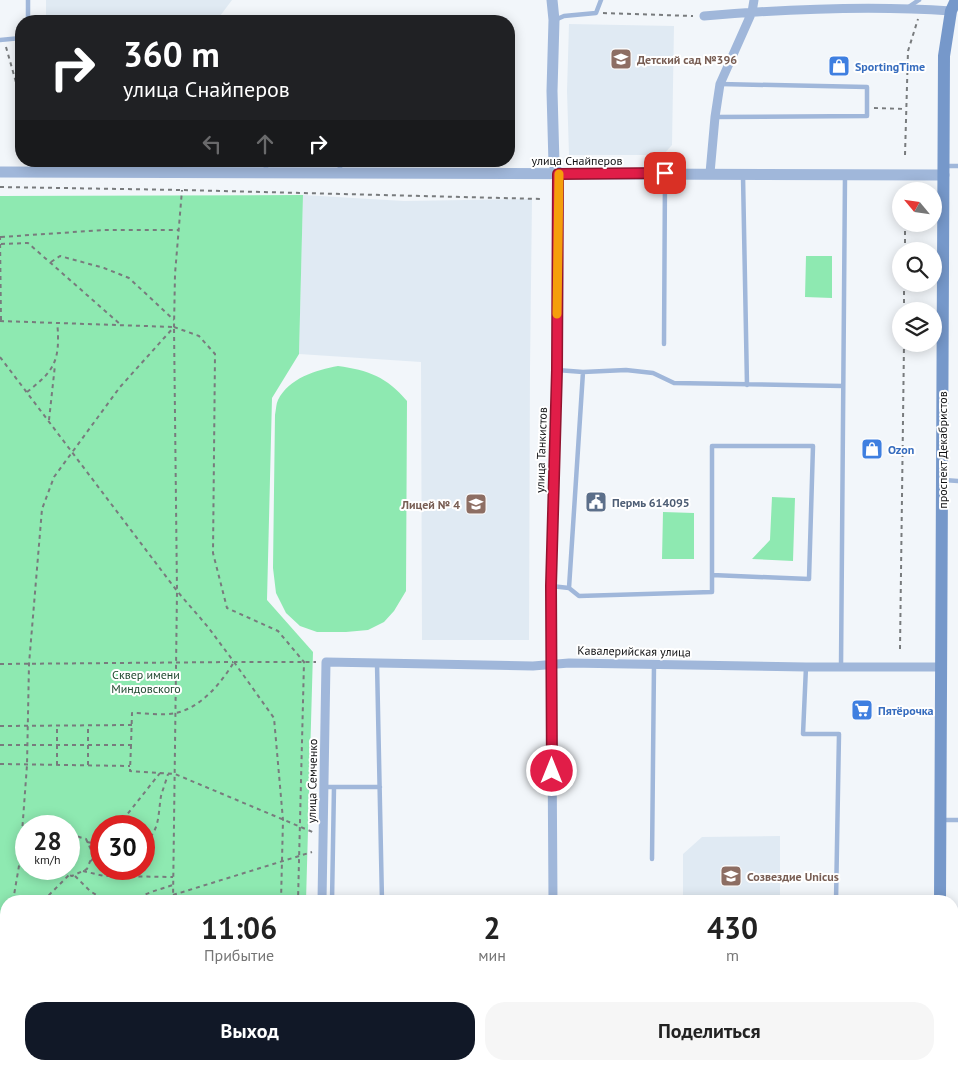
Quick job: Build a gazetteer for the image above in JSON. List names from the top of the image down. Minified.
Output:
{"streets":{"main road":["проспект Декабристов"],"street":["улица Снайперов","улица Танкистов","Кавалерийская улица","улица Семченко"]},"crossings":[["улица Снайперов","улица Танкистов"],["улица Снайперов","проспект Декабристов"],["улица Танкистов","Кавалерийская улица"],["проспект Декабристов","Кавалерийская улица"],["Кавалерийская улица","улица Семченко"]],"parks":["Сквер имени Миндовского"],"places":{"school or university":["Детский сад №396","Лицей № 4","Созвездие Unicus"],"shop":["SportingTime","Ozon"],"public building":["Пермь 614095"],"supermarket":["Пятёрочка"]},"north":"top left","page":{"turn":["360 m","улица Снайперов"],"speed":"28 km/h","limit":"30","eta":["11:06","Прибытие","2","мин","430","m"],"buttons":["Выход","Поделиться"]}}
